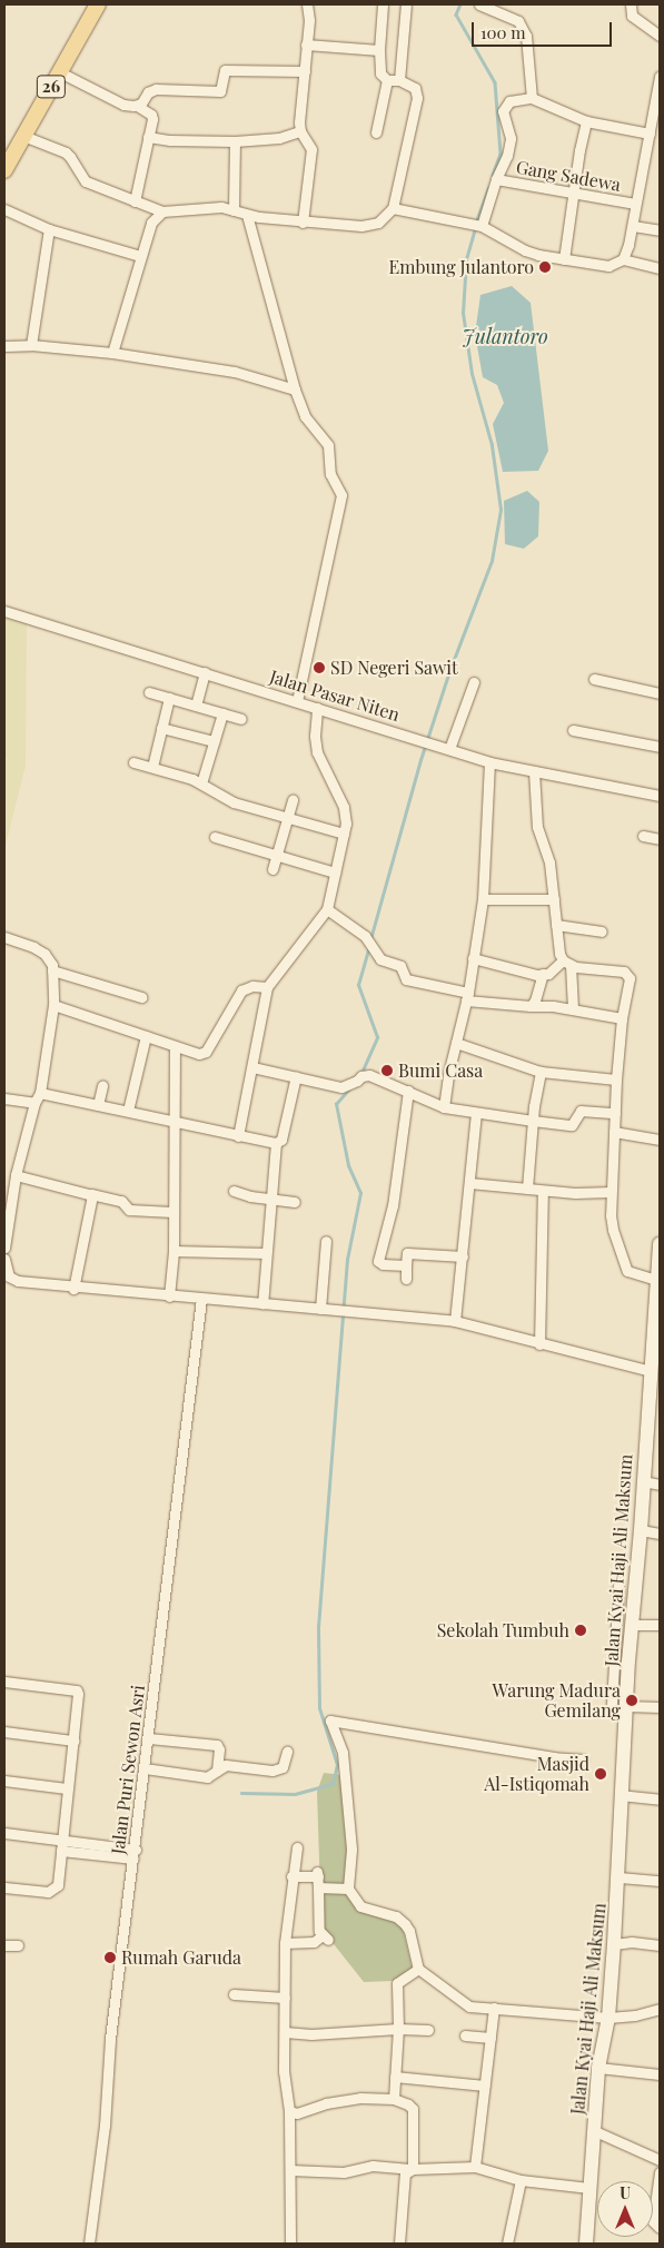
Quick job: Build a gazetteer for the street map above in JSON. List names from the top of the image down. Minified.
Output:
{"streets":{"main road":["26"],"street":["Gang Sadewa","Jalan Pasar Niten","Jalan Kyai Haji Ali Maksum","Jalan Puri Sewon Asri"]},"water":["Julantoro"],"places":["Embung Julantoro","SD Negeri Sawit","Bumi Casa","Sekolah Tumbuh","Warung Madura Gemilang","Masjid Al-Istiqomah","Rumah Garuda"],"scale_bar":"100 m","north":"top"}
